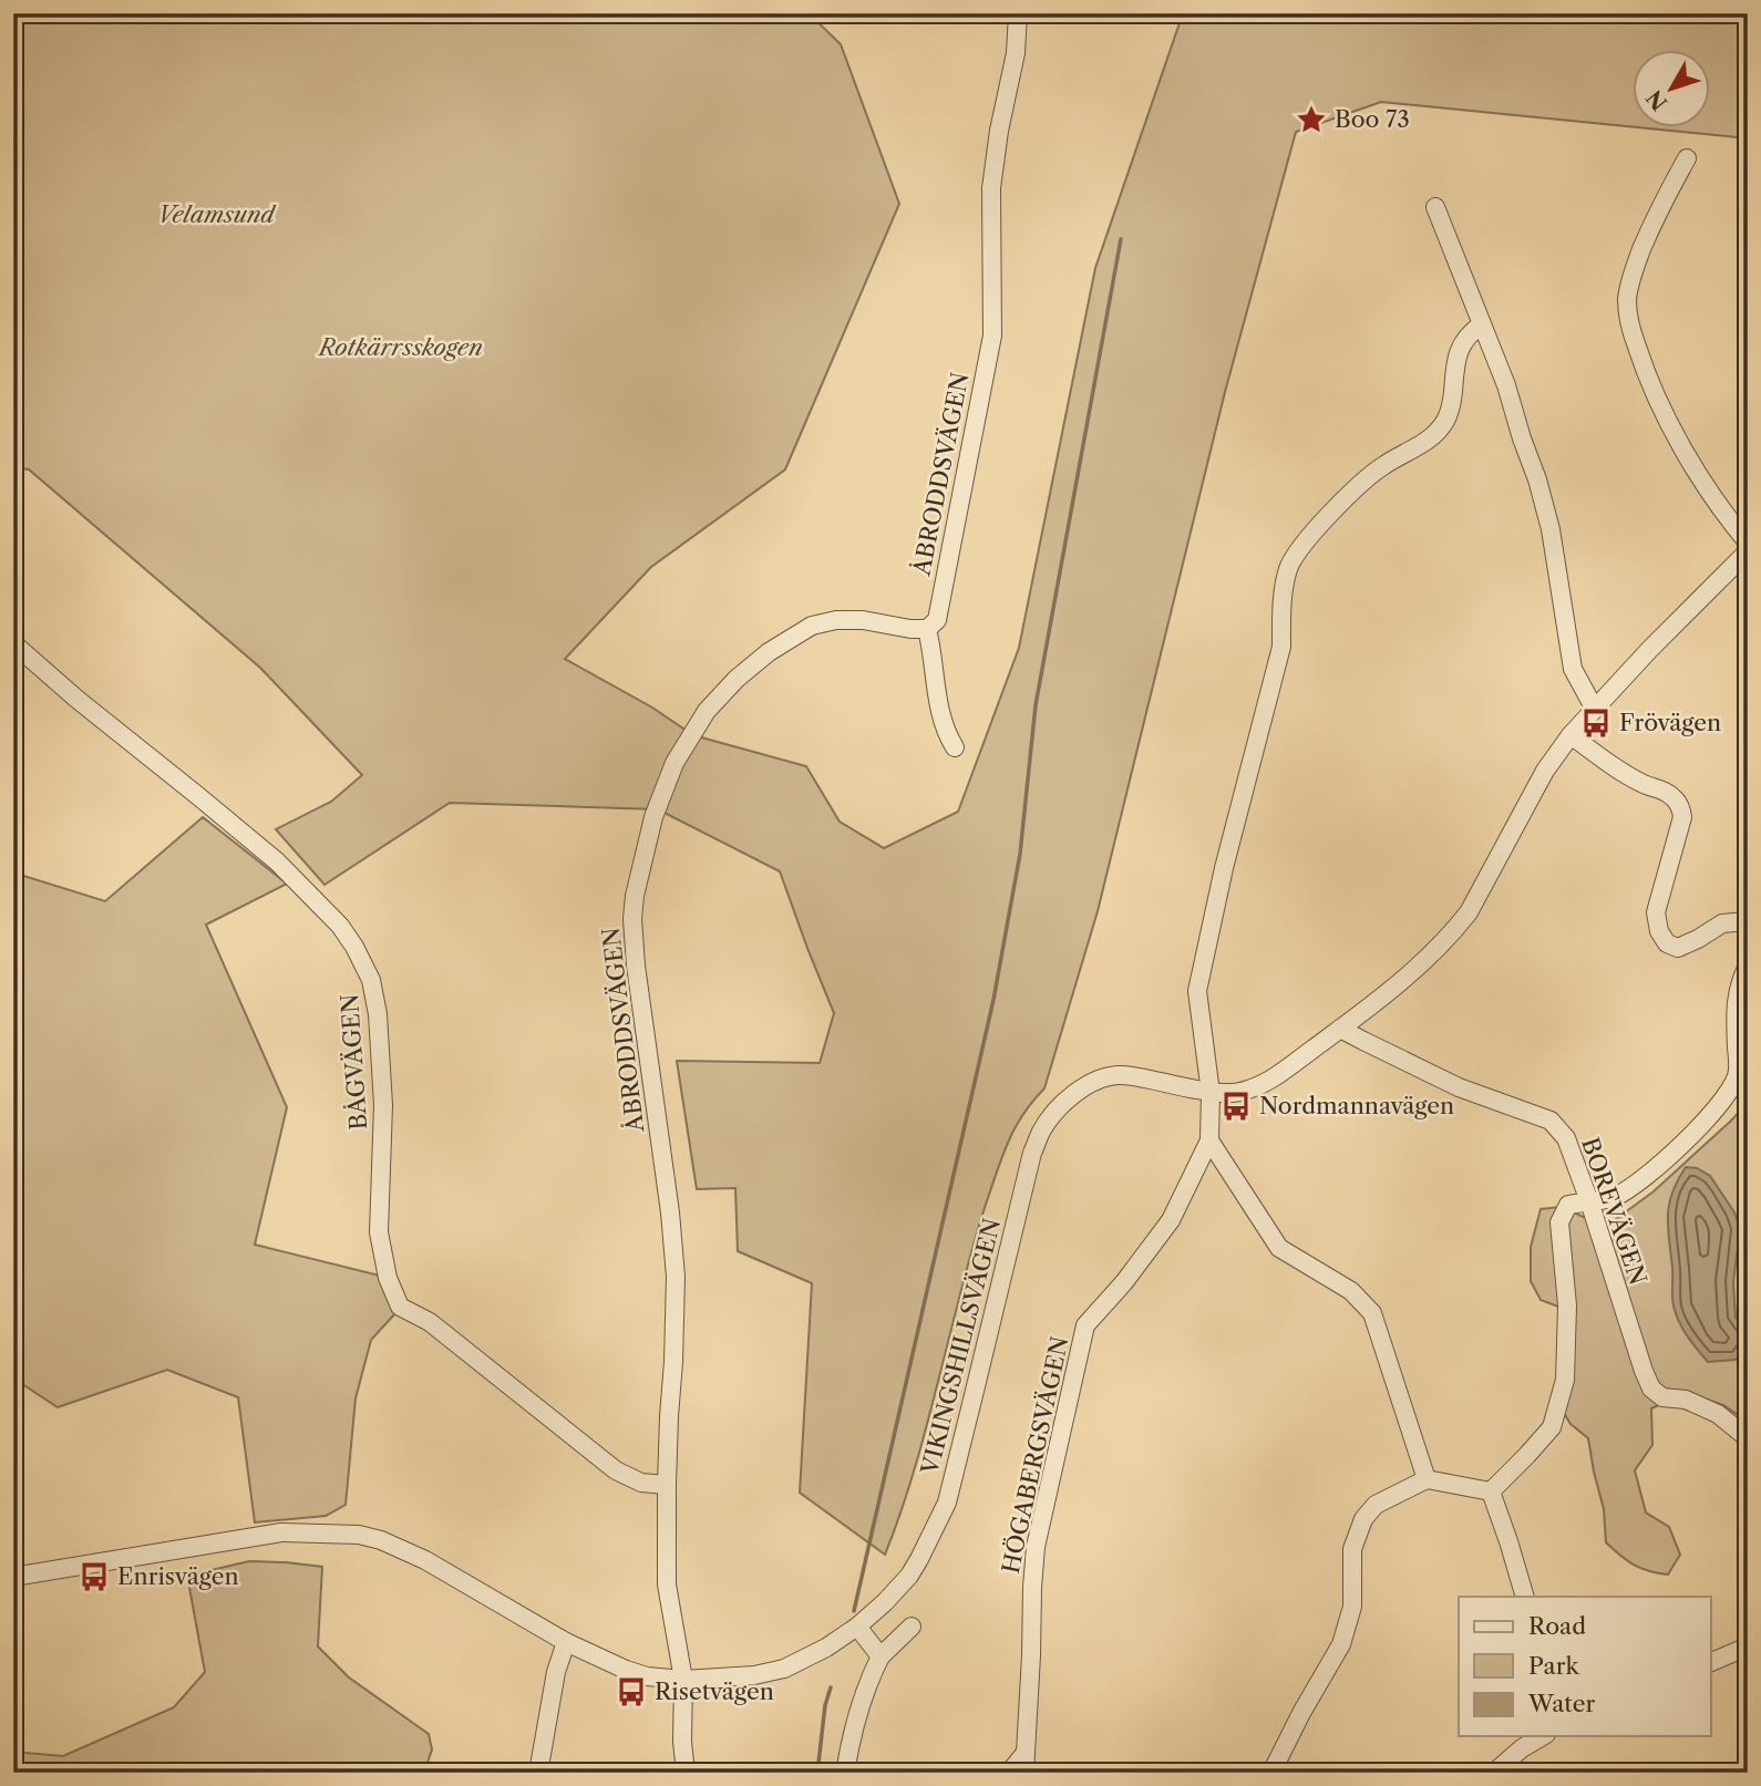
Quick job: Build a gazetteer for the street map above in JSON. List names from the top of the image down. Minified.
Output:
{"streets":{"street":["ÅBRODDSVÄGEN","BÅGVÄGEN","BOREVÄGEN","VIKINGSHILLSVÄGEN","HÖGABERGSVÄGEN"]},"crossings":[["ÅBRODDSVÄGEN","BÅGVÄGEN"],["ÅBRODDSVÄGEN","VIKINGSHILLSVÄGEN"],["BOREVÄGEN","VIKINGSHILLSVÄGEN"],["VIKINGSHILLSVÄGEN","HÖGABERGSVÄGEN"]],"parks":["Velamsund","Rotkärrsskogen"],"places":{"place":["Boo 73"],"bus stop":["Frövägen","Nordmannavägen","Enrisvägen","Risetvägen"]},"legend":["Road","Park","Water"],"north":"bottom left"}
